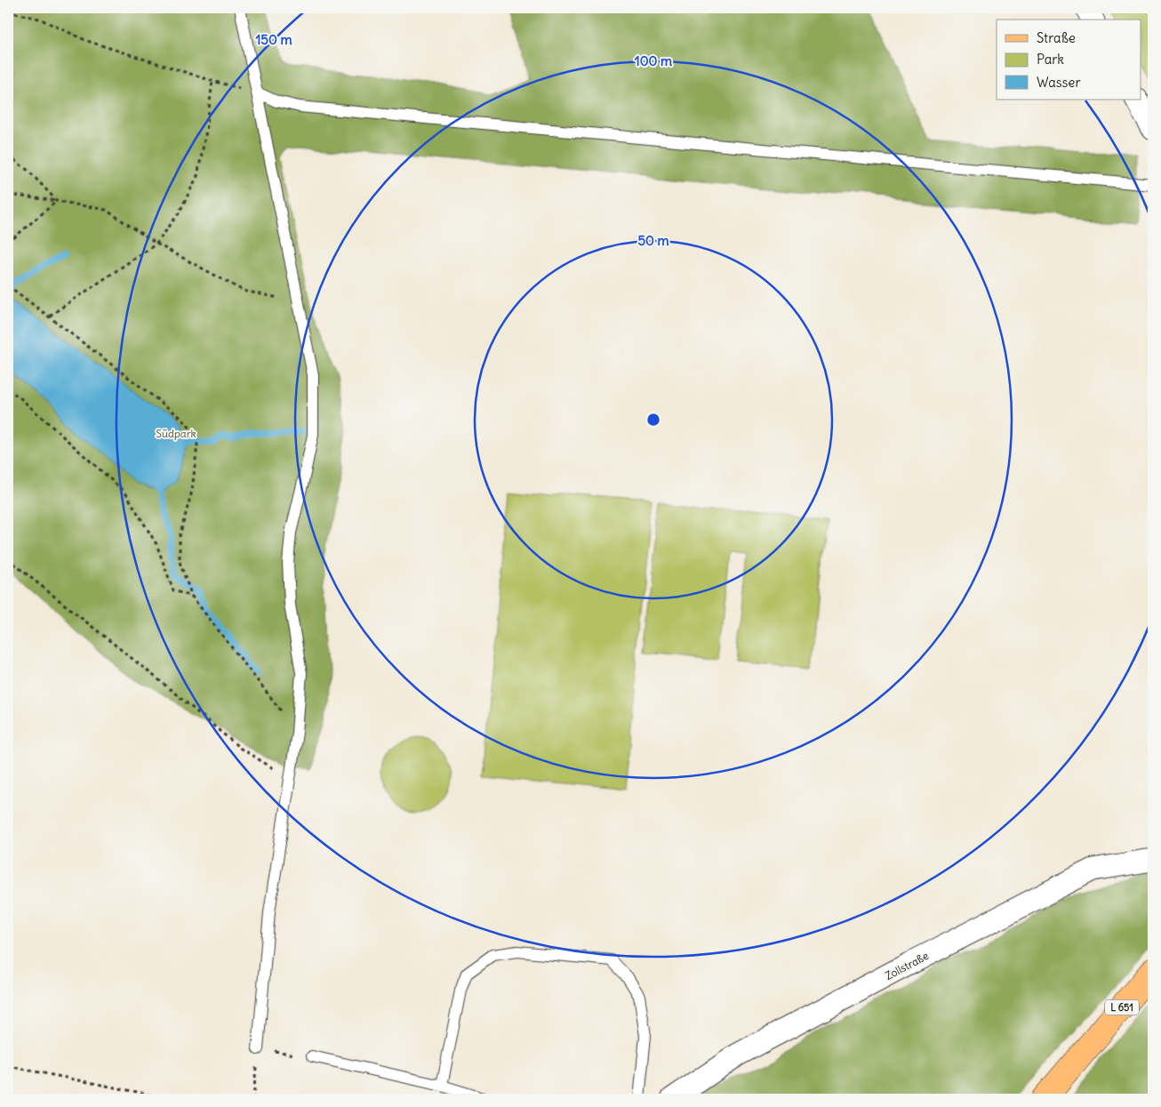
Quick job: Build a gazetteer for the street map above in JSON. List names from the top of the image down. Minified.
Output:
{"streets":{"main road":["L 651"],"street":["Zollstraße"]},"parks":["Südpark"],"legend":["Straße","Park","Wasser"],"rings":["150 m","100 m","50 m"]}
